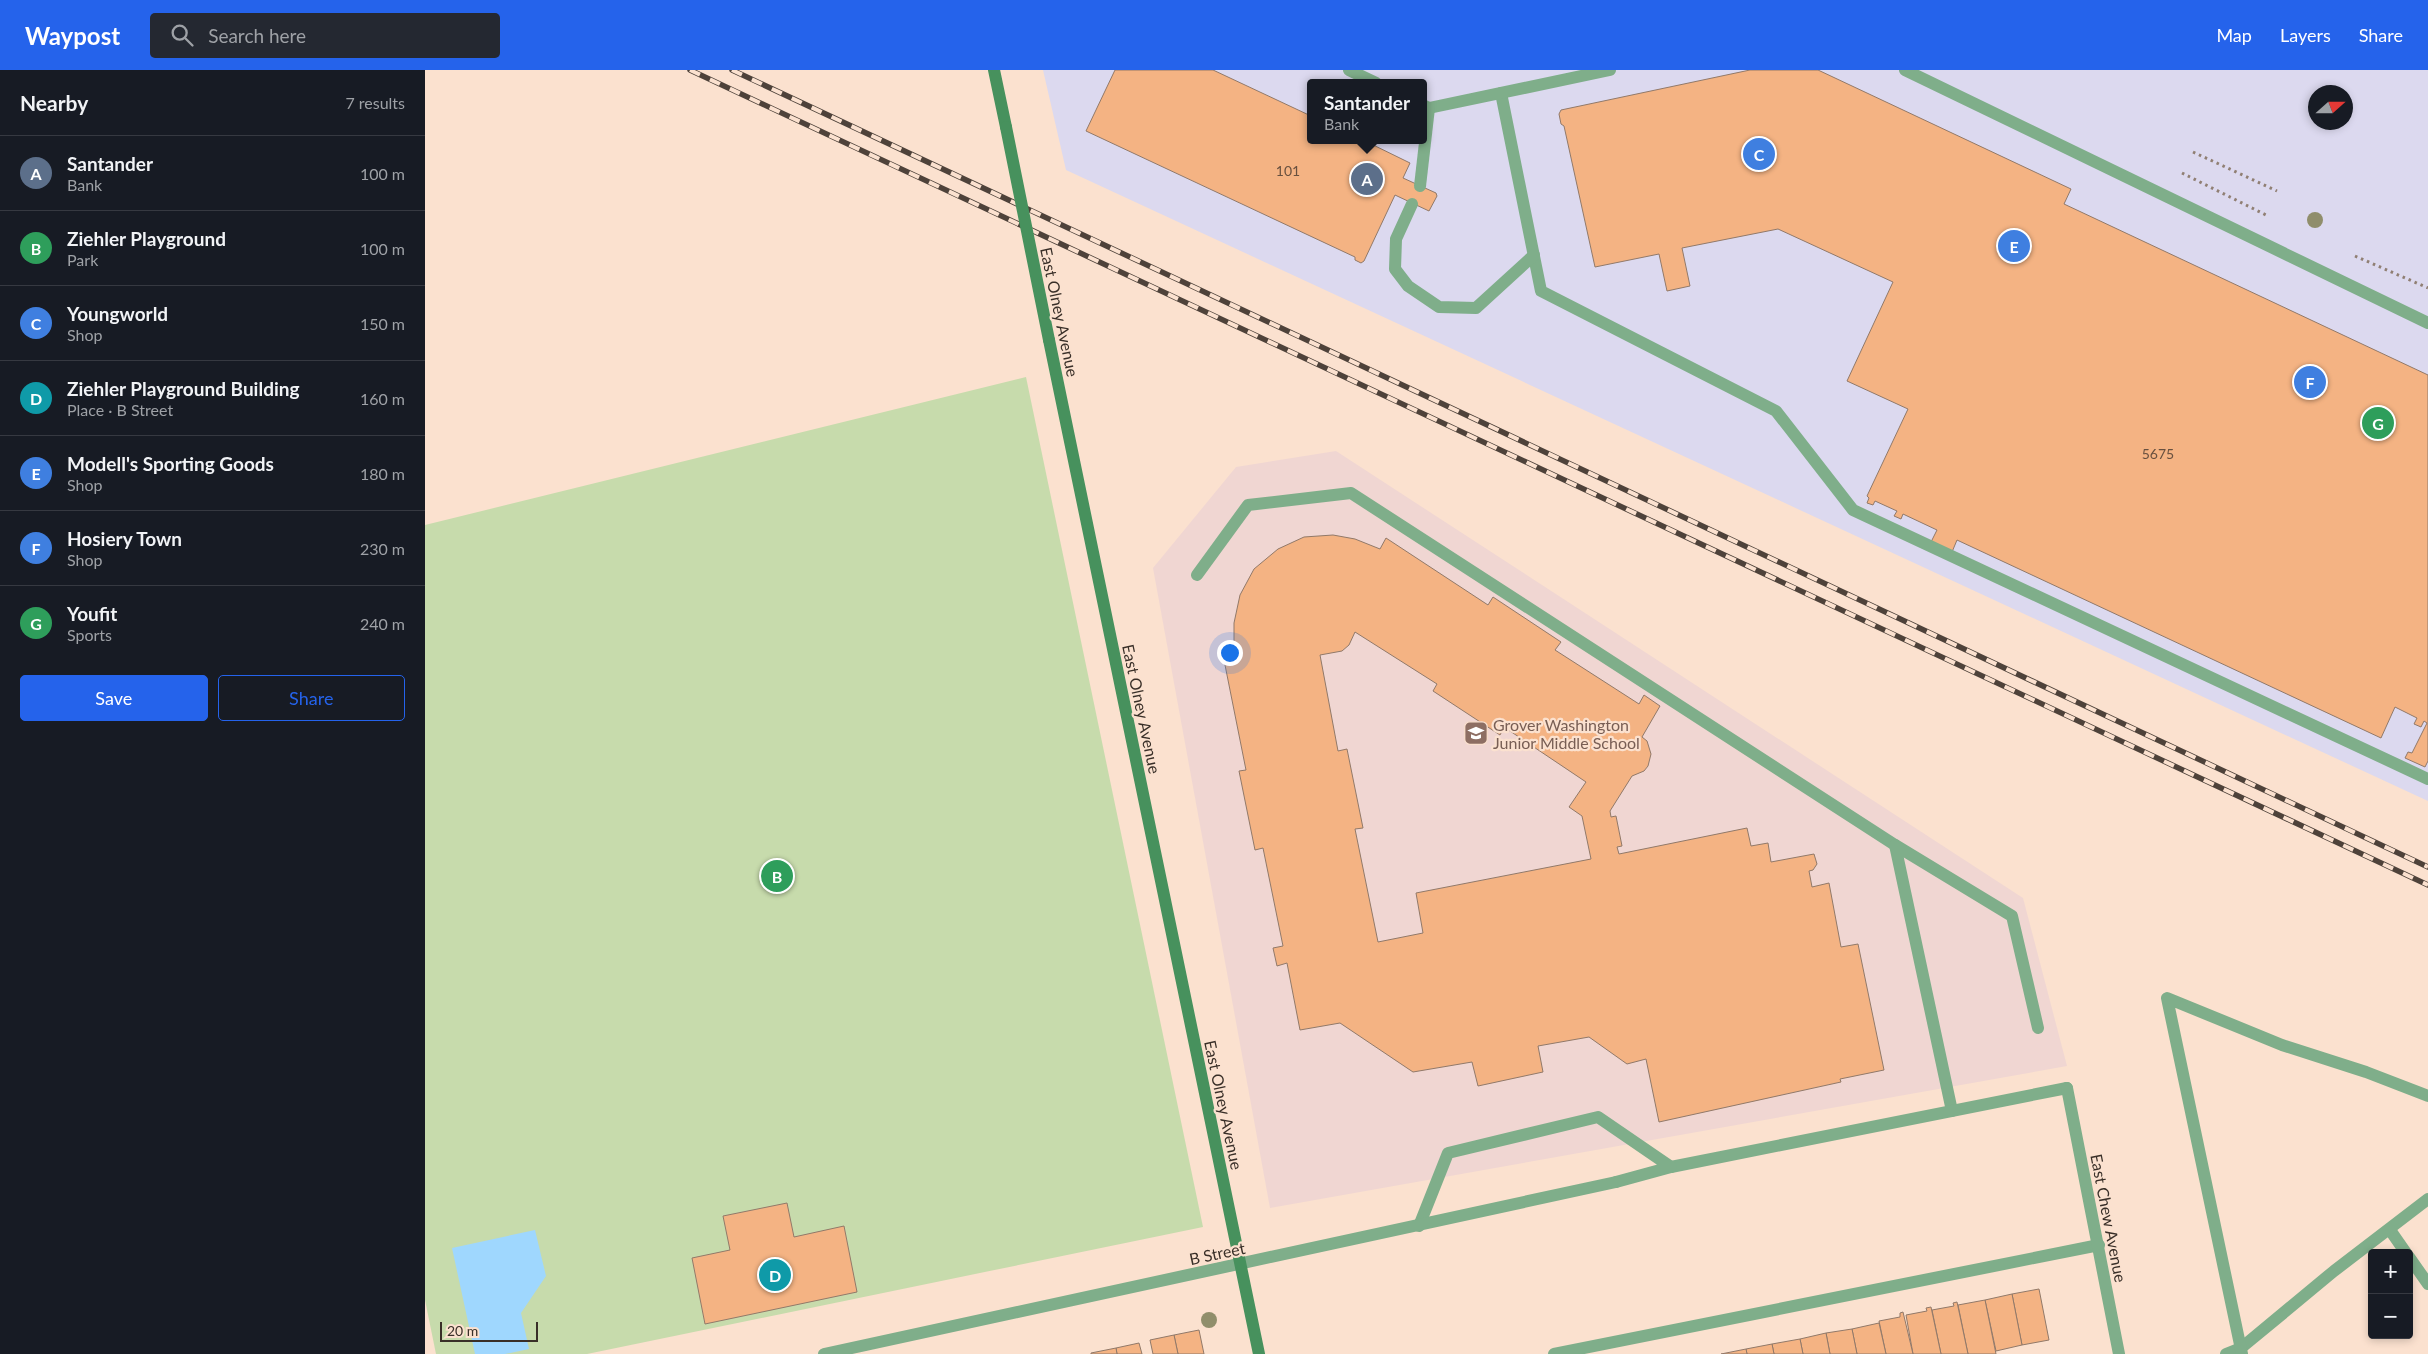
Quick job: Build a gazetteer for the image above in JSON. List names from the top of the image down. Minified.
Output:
{"streets":{"street":["East Olney Avenue","East Chew Avenue","B Street"]},"crossings":[["East Olney Avenue","B Street"],["East Chew Avenue","B Street"]],"places":{"school or university":["Grover Washington Junior Middle School"]},"house_numbers":["101","5675"],"scale_bar":"20 m","north":"right","page":{"header":"Waypost","search":"Search here","nav":["Map","Layers","Share"],"heading":["Nearby","7 results"],"popup":["Santander","Bank"],"list":[{"mark":"A","name":"Santander","note":"Bank","value":"100 m"},{"mark":"B","name":"Ziehler Playground","note":"Park","value":"100 m"},{"mark":"C","name":"Youngworld","note":"Shop","value":"150 m"},{"mark":"D","name":"Ziehler Playground Building","note":"Place · B Street","value":"160 m"},{"mark":"E","name":"Modell's Sporting Goods","note":"Shop","value":"180 m"},{"mark":"F","name":"Hosiery Town","note":"Shop","value":"230 m"},{"mark":"G","name":"Youfit","note":"Sports","value":"240 m"}],"pins":["C","A","E","F","G","B","D"],"buttons":["Save","Share"],"map_buttons":["+","−"],"scale":"20 m"}}
